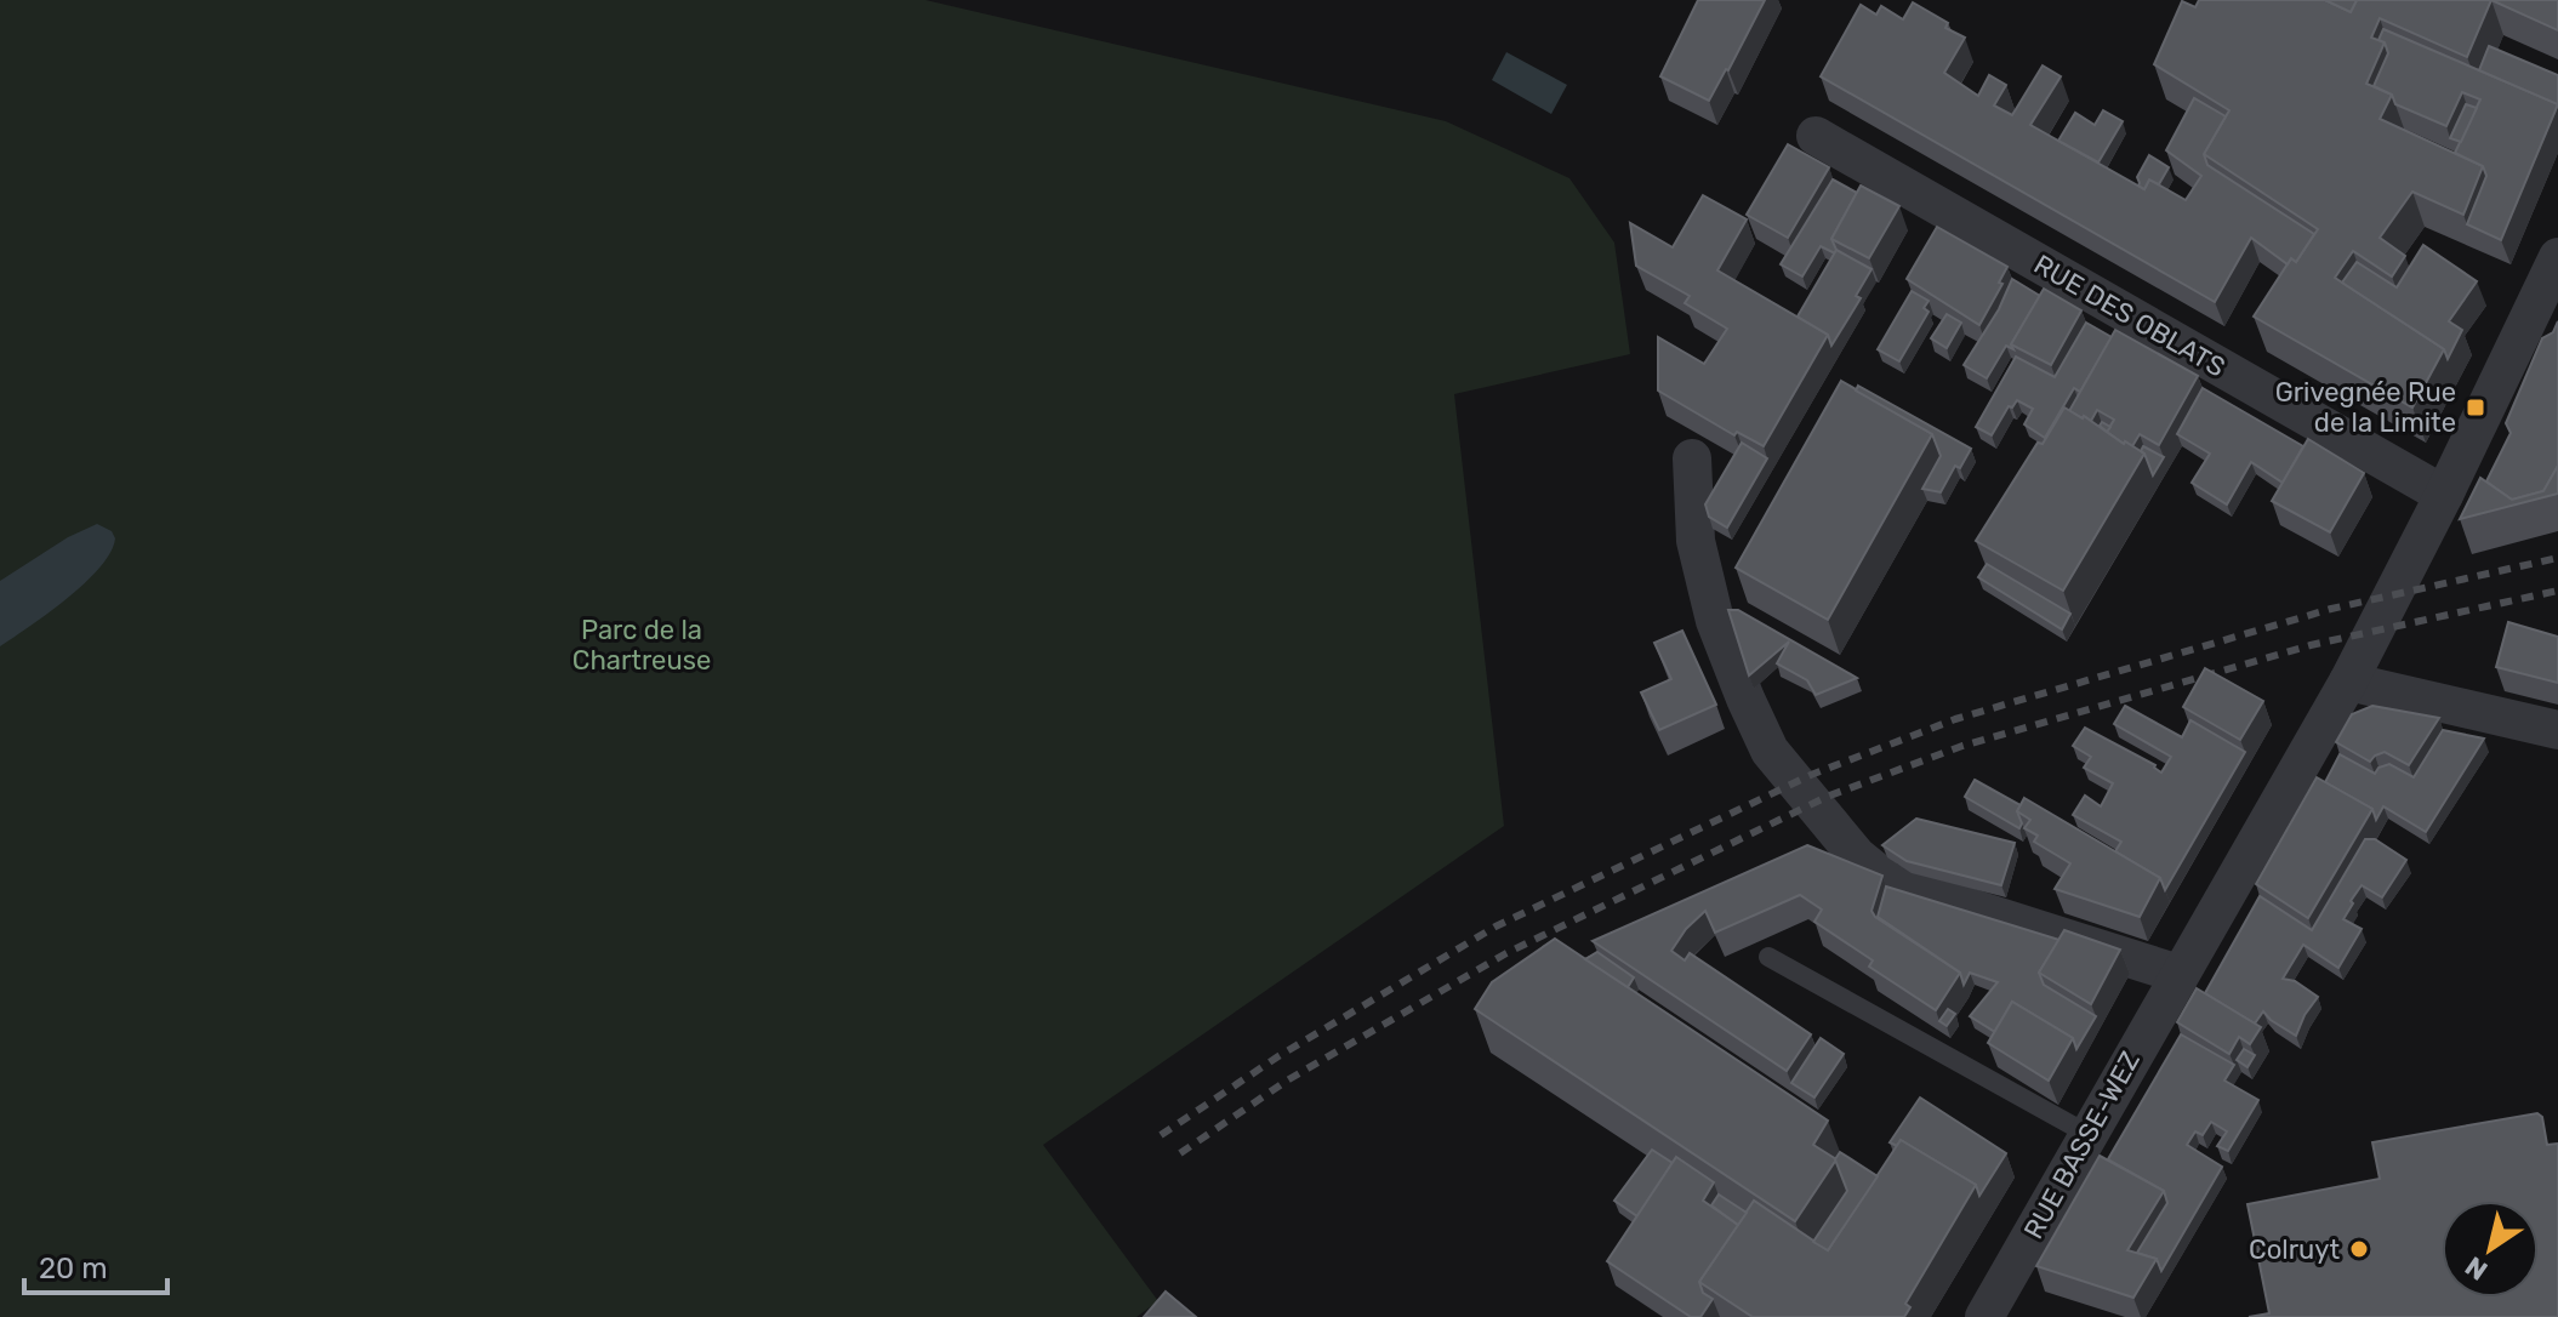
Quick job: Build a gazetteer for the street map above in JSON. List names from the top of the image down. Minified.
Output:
{"streets":{"street":["RUE DES OBLATS","RUE BASSE-WEZ"]},"crossings":[["RUE DES OBLATS","RUE BASSE-WEZ"]],"parks":["Parc de la Chartreuse"],"places":{"transit":["Grivegnée Rue de la Limite"],"other":["Colruyt"]},"scale_bar":"20 m","north":"bottom left"}
